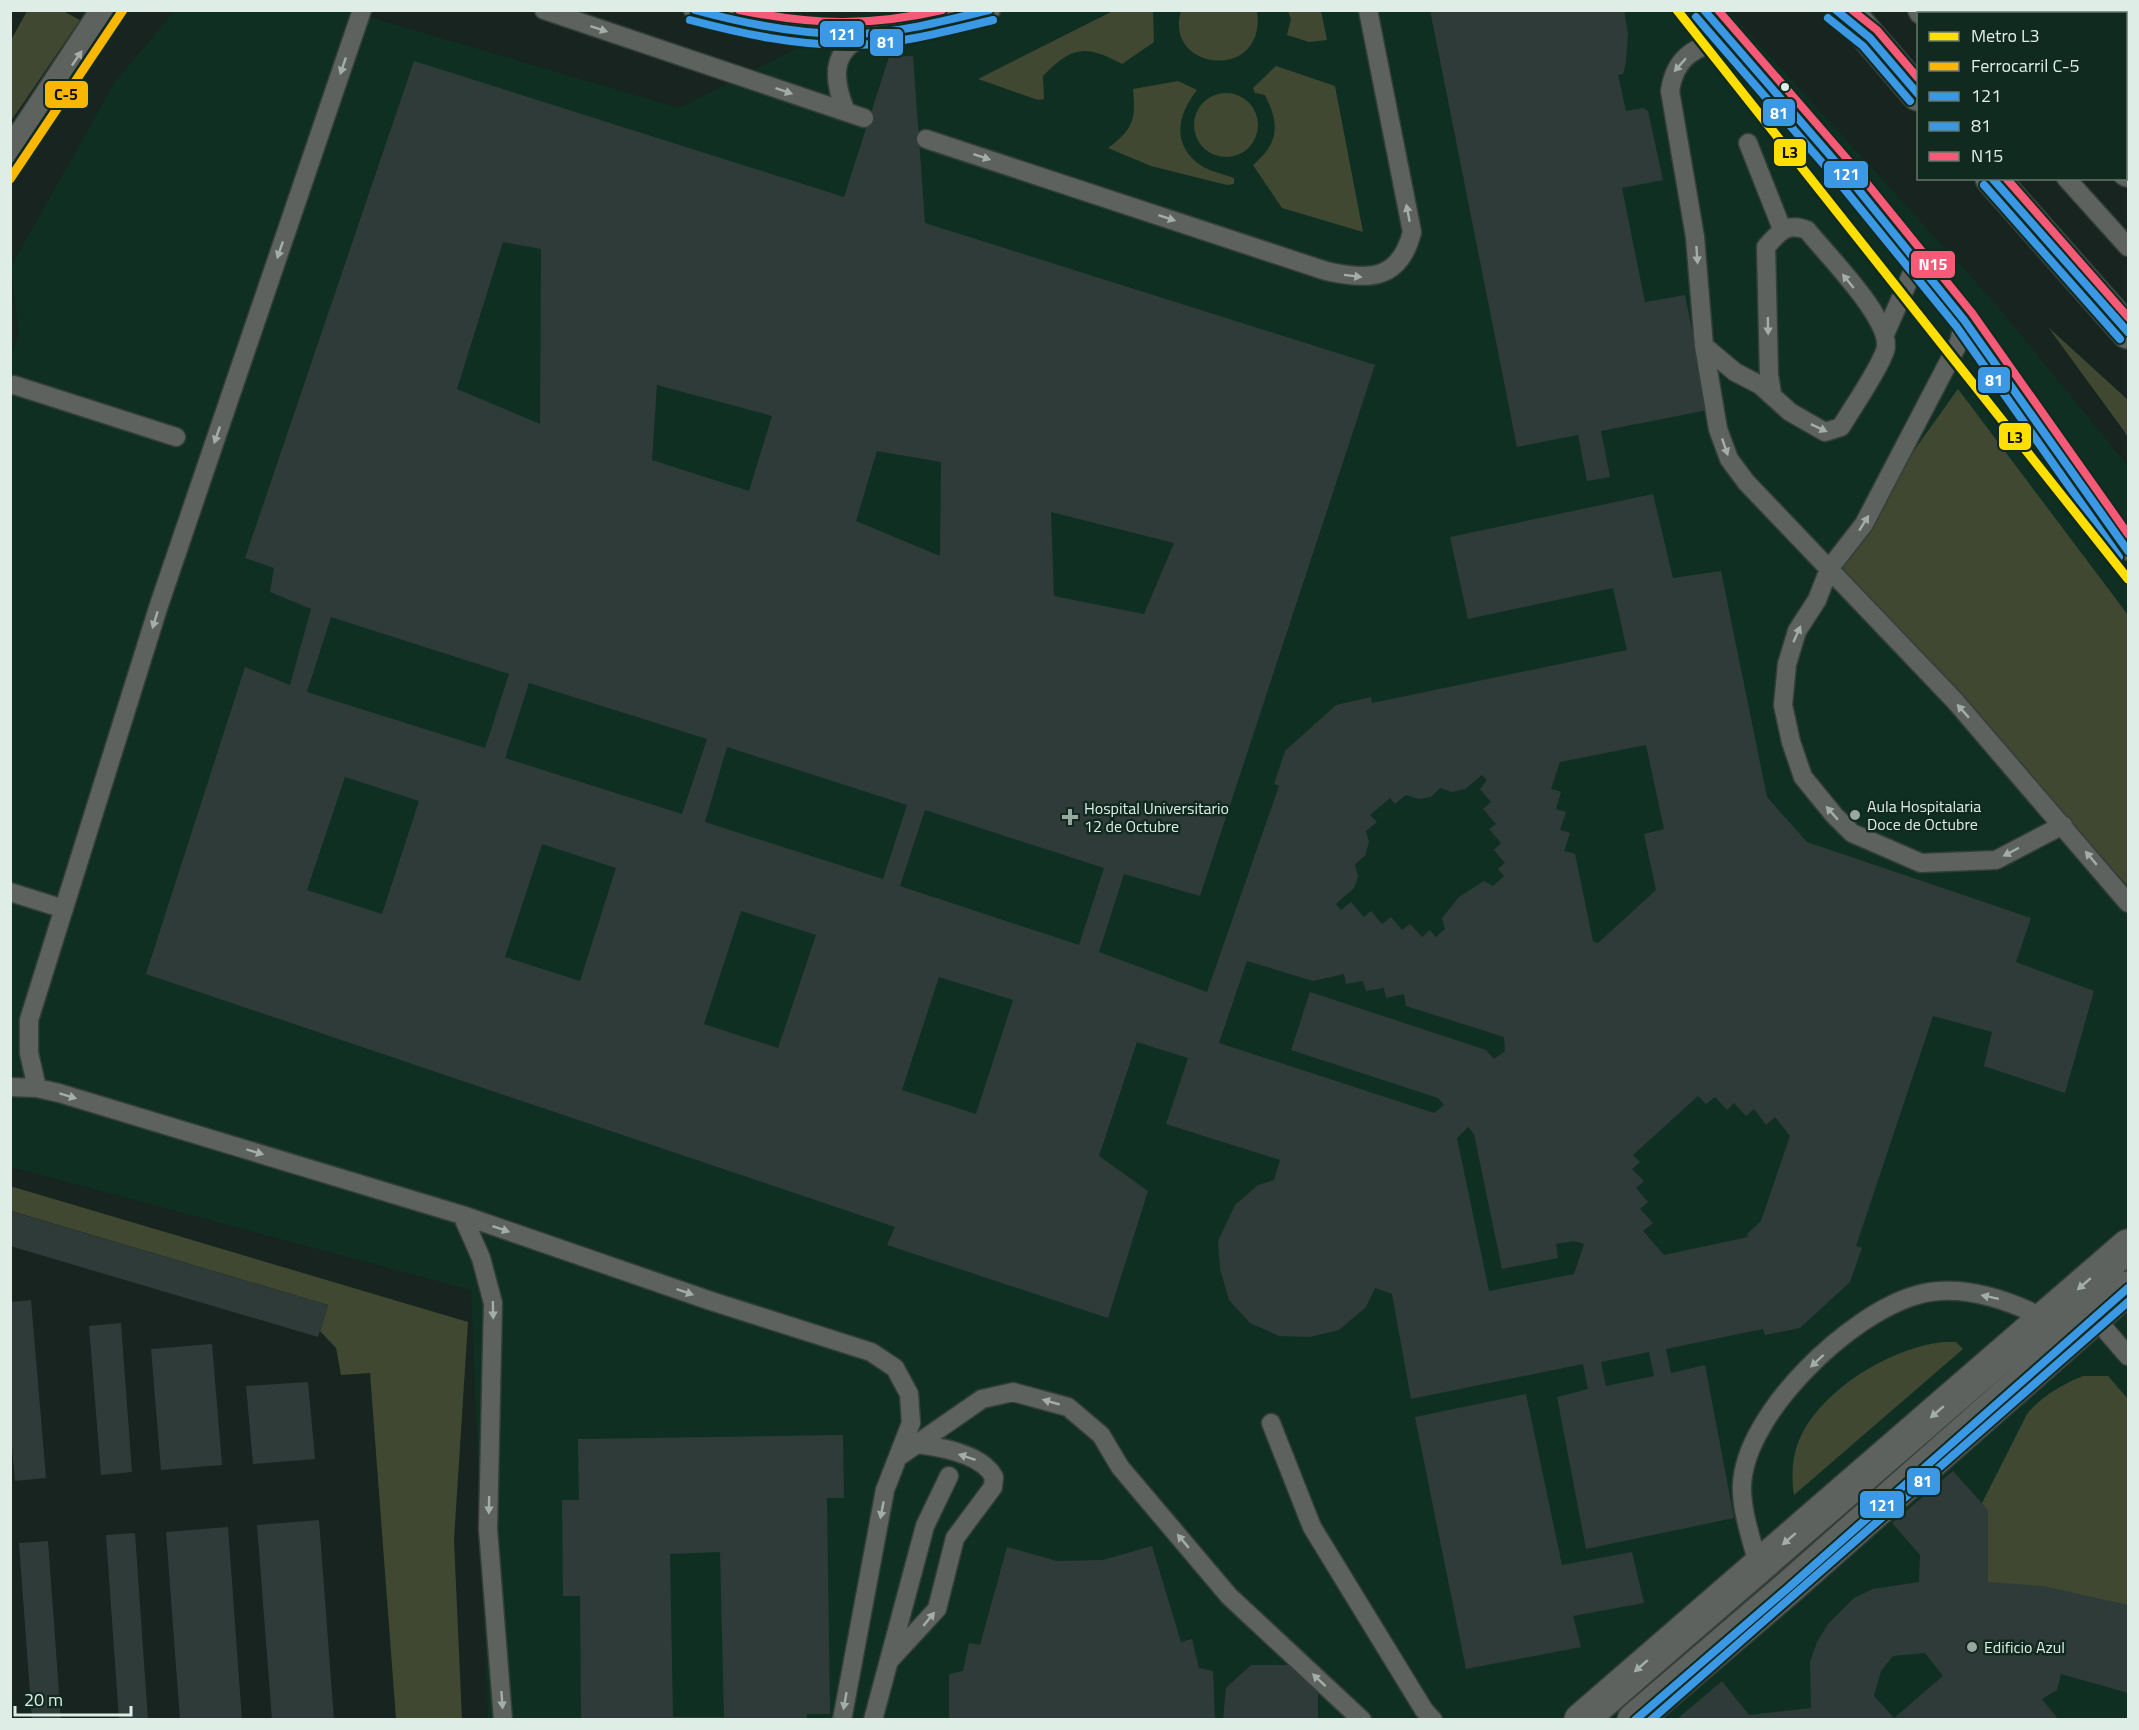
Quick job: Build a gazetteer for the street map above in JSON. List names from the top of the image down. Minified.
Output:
{"places":{"other":["Aula Hospitalaria Doce de Octubre","Edificio Azul"],"health":["Hospital Universitario 12 de Octubre"]},"lines":["metro line L3","rail line C-5","transit line 121","transit line N15","transit line 81"],"legend":["Metro L3","Ferrocarril C-5","121","81","N15"],"scale_bar":"20 m"}
